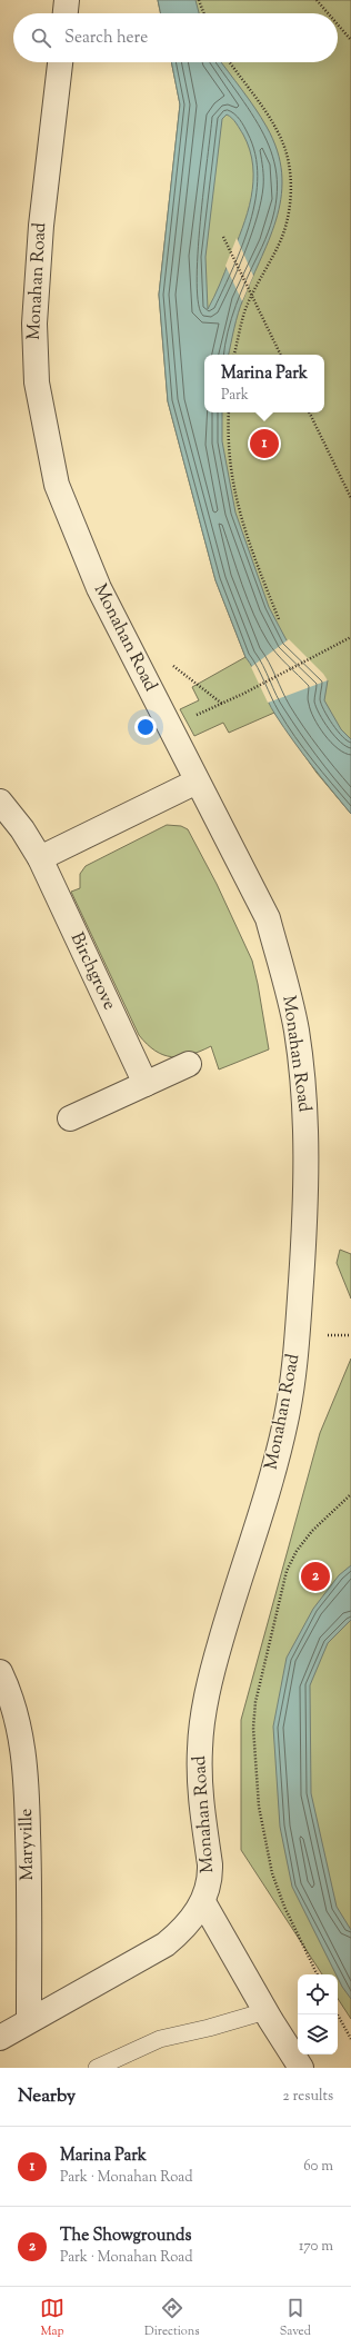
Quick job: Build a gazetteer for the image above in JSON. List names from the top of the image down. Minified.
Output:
{"streets":{"street":["Monahan Road","Birchgrove","Maryville"]},"page":{"search":"Search here","popup":["Marina Park","Park"],"pins":["1","2"],"heading":["Nearby","2 results"],"list":[{"mark":"1","name":"Marina Park","note":"Park · Monahan Road","value":"60 m"},{"mark":"2","name":"The Showgrounds","note":"Park · Monahan Road","value":"170 m"}],"nav":["Map","Directions","Saved"]}}
